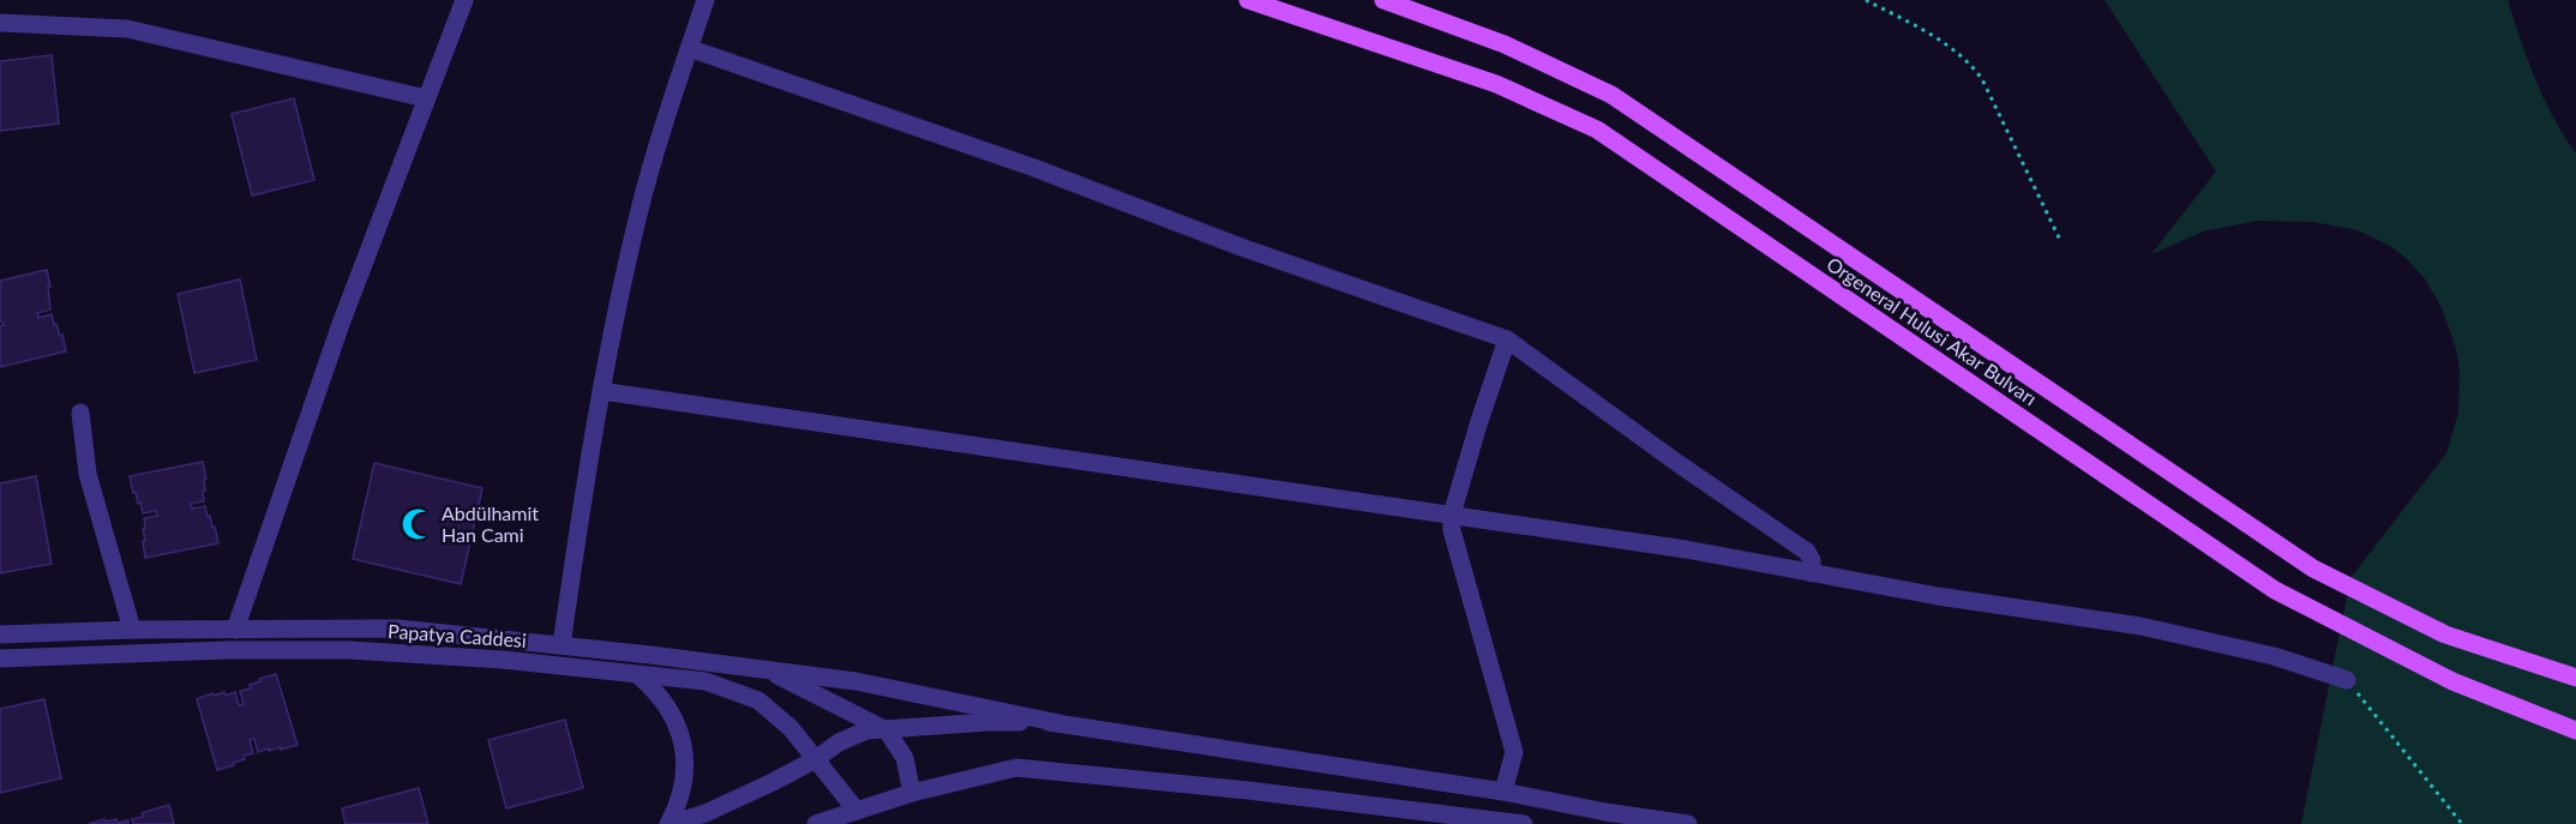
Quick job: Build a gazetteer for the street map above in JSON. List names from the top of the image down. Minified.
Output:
{"streets":{"main road":["Orgeneral Hulusi Akar Bulvarı"],"street":["Papatya Caddesi"]},"places":{"mosque":["Abdülhamit Han Cami"]}}
